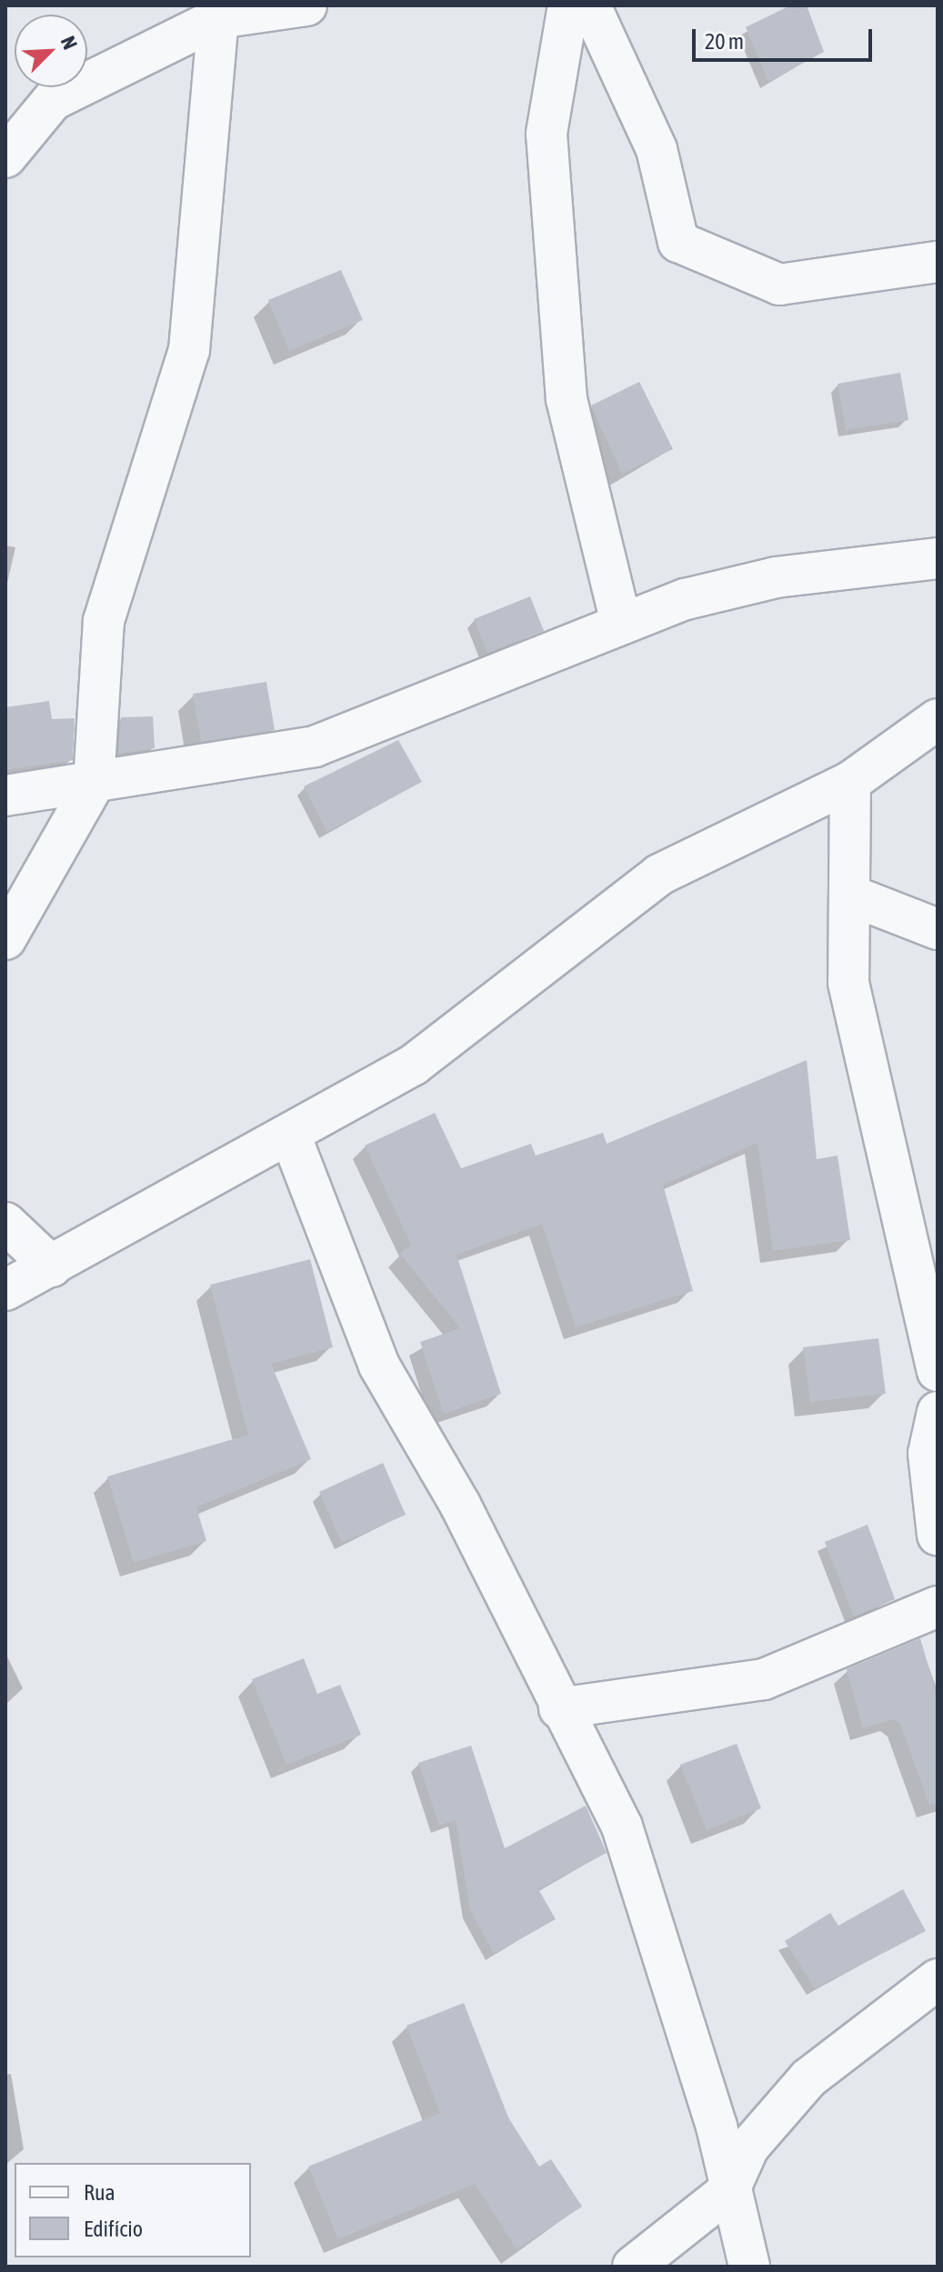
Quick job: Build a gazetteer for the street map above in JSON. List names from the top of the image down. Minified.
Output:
{"legend":["Rua","Edifício"],"scale_bar":"20 m","north":"top right"}
